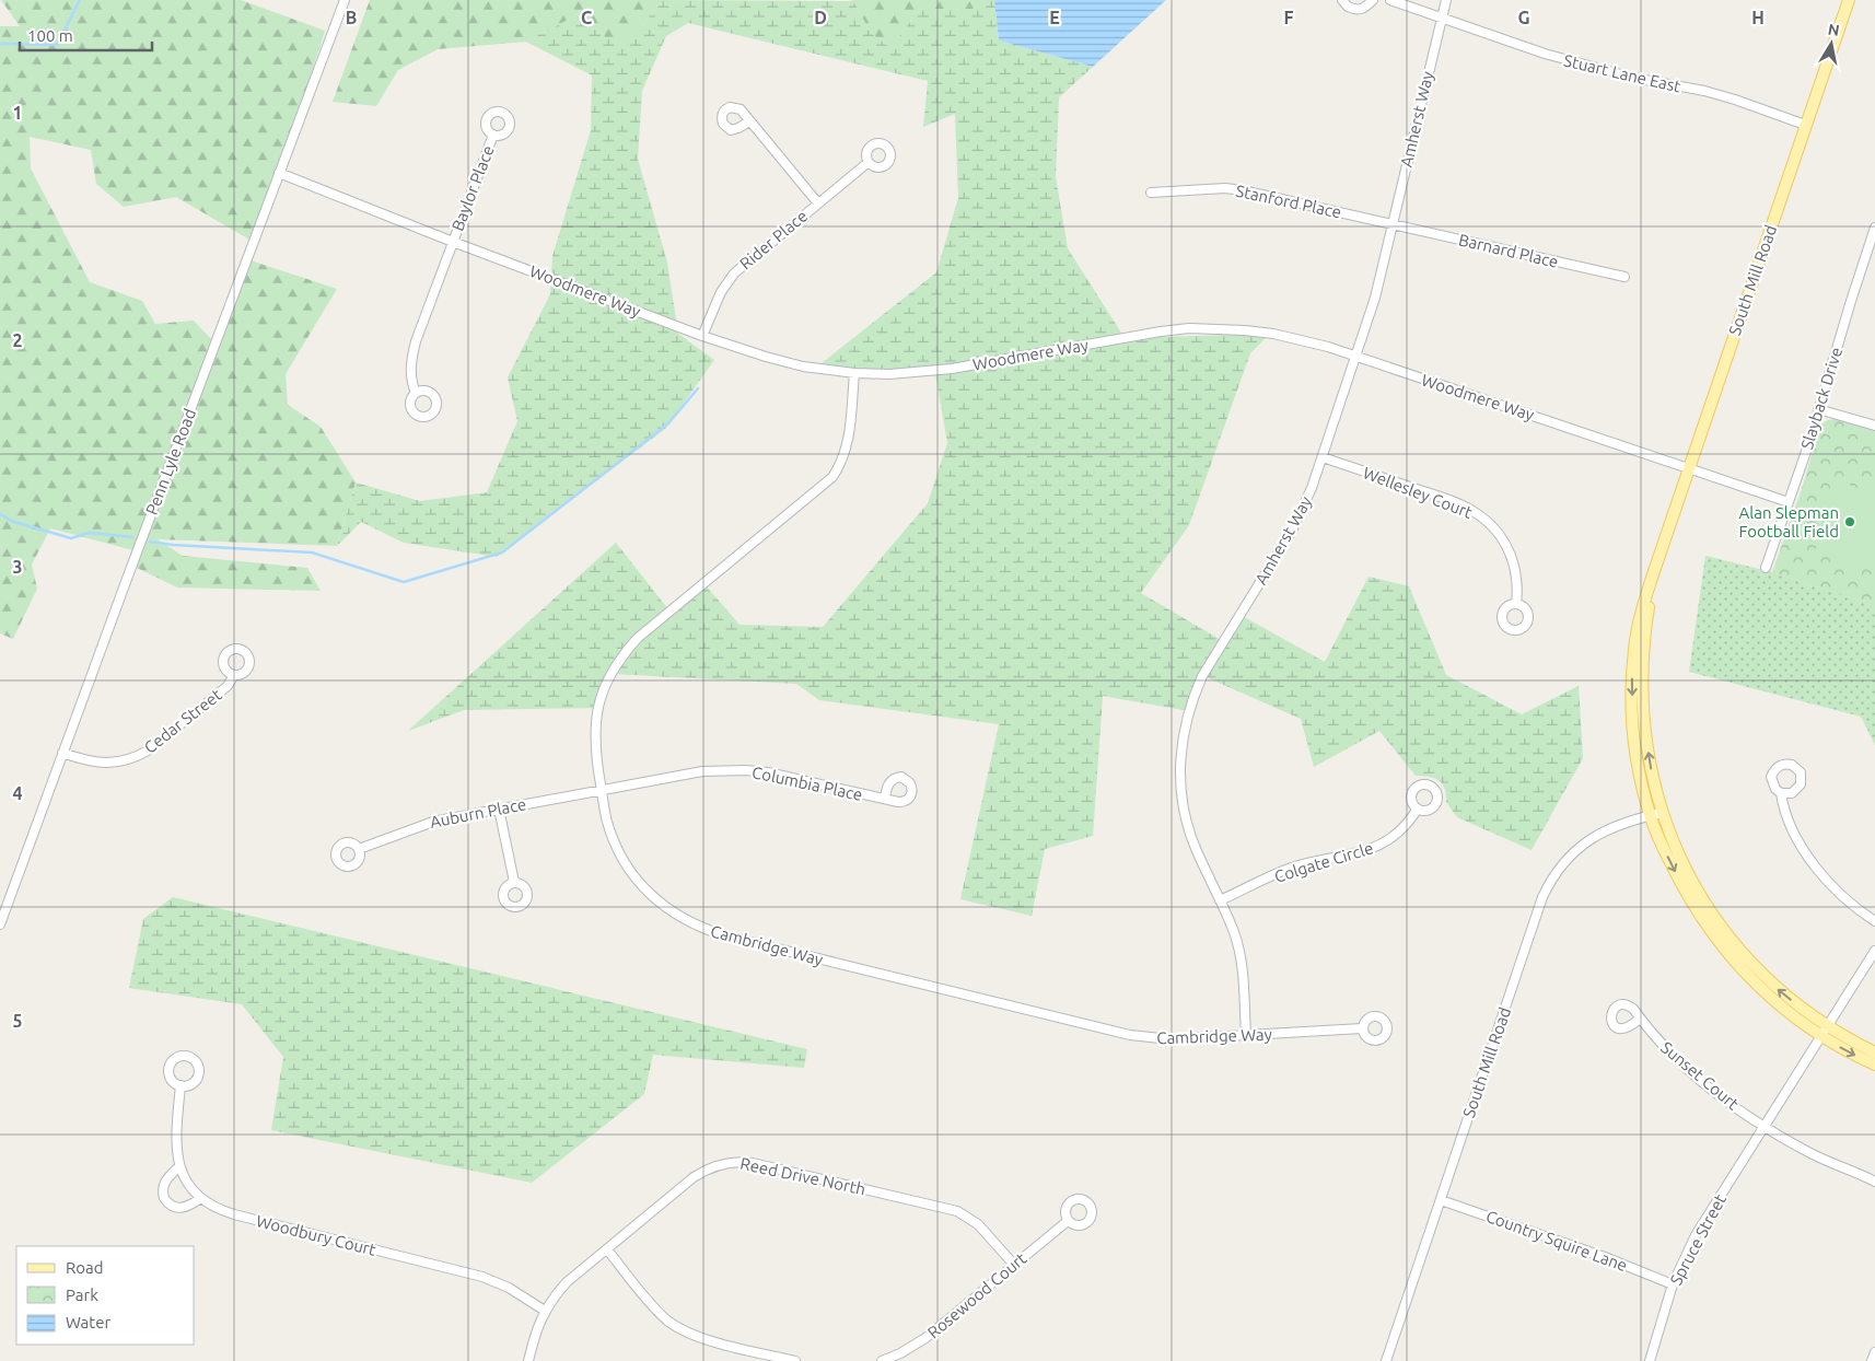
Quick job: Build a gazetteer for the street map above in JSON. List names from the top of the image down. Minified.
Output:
{"streets":{"main road":["South Mill Road"],"street":["Stuart Lane East","Amherst Way","Baylor Place","Stanford Place","Rider Place","Barnard Place","Woodmere Way","Slayback Drive","Penn Lyle Road","Wellesley Court","Cedar Street","Columbia Place","Auburn Place","Colgate Circle","Cambridge Way","Sunset Court","Reed Drive North","Woodbury Court","Spruce Street","Country Squire Lane","Rosewood Court"]},"crossings":[["Stuart Lane East","Amherst Way"],["Stuart Lane East","South Mill Road"],["Amherst Way","Stanford Place"],["Amherst Way","Barnard Place"],["Amherst Way","Woodmere Way"],["Amherst Way","Wellesley Court"],["Amherst Way","Colgate Circle"],["Amherst Way","Cambridge Way"],["Baylor Place","Woodmere Way"],["Stanford Place","Barnard Place"],["Rider Place","Woodmere Way"],["South Mill Road","Woodmere Way"],["South Mill Road","Country Squire Lane"],["Woodmere Way","Slayback Drive"],["Woodmere Way","Penn Lyle Road"],["Woodmere Way","Cambridge Way"],["Penn Lyle Road","Cedar Street"],["Columbia Place","Auburn Place"],["Columbia Place","Cambridge Way"],["Auburn Place","Cambridge Way"],["Sunset Court","Spruce Street"],["Reed Drive North","Woodbury Court"],["Reed Drive North","Rosewood Court"],["Spruce Street","Country Squire Lane"]],"places":["Alan Slepman Football Field"],"legend":["Road","Park","Water"],"scale_bar":"100 m","north":"top","grid":{"columns":["B","C","D","E","F","G","H"],"rows":["1","2","3","4","5"]}}
